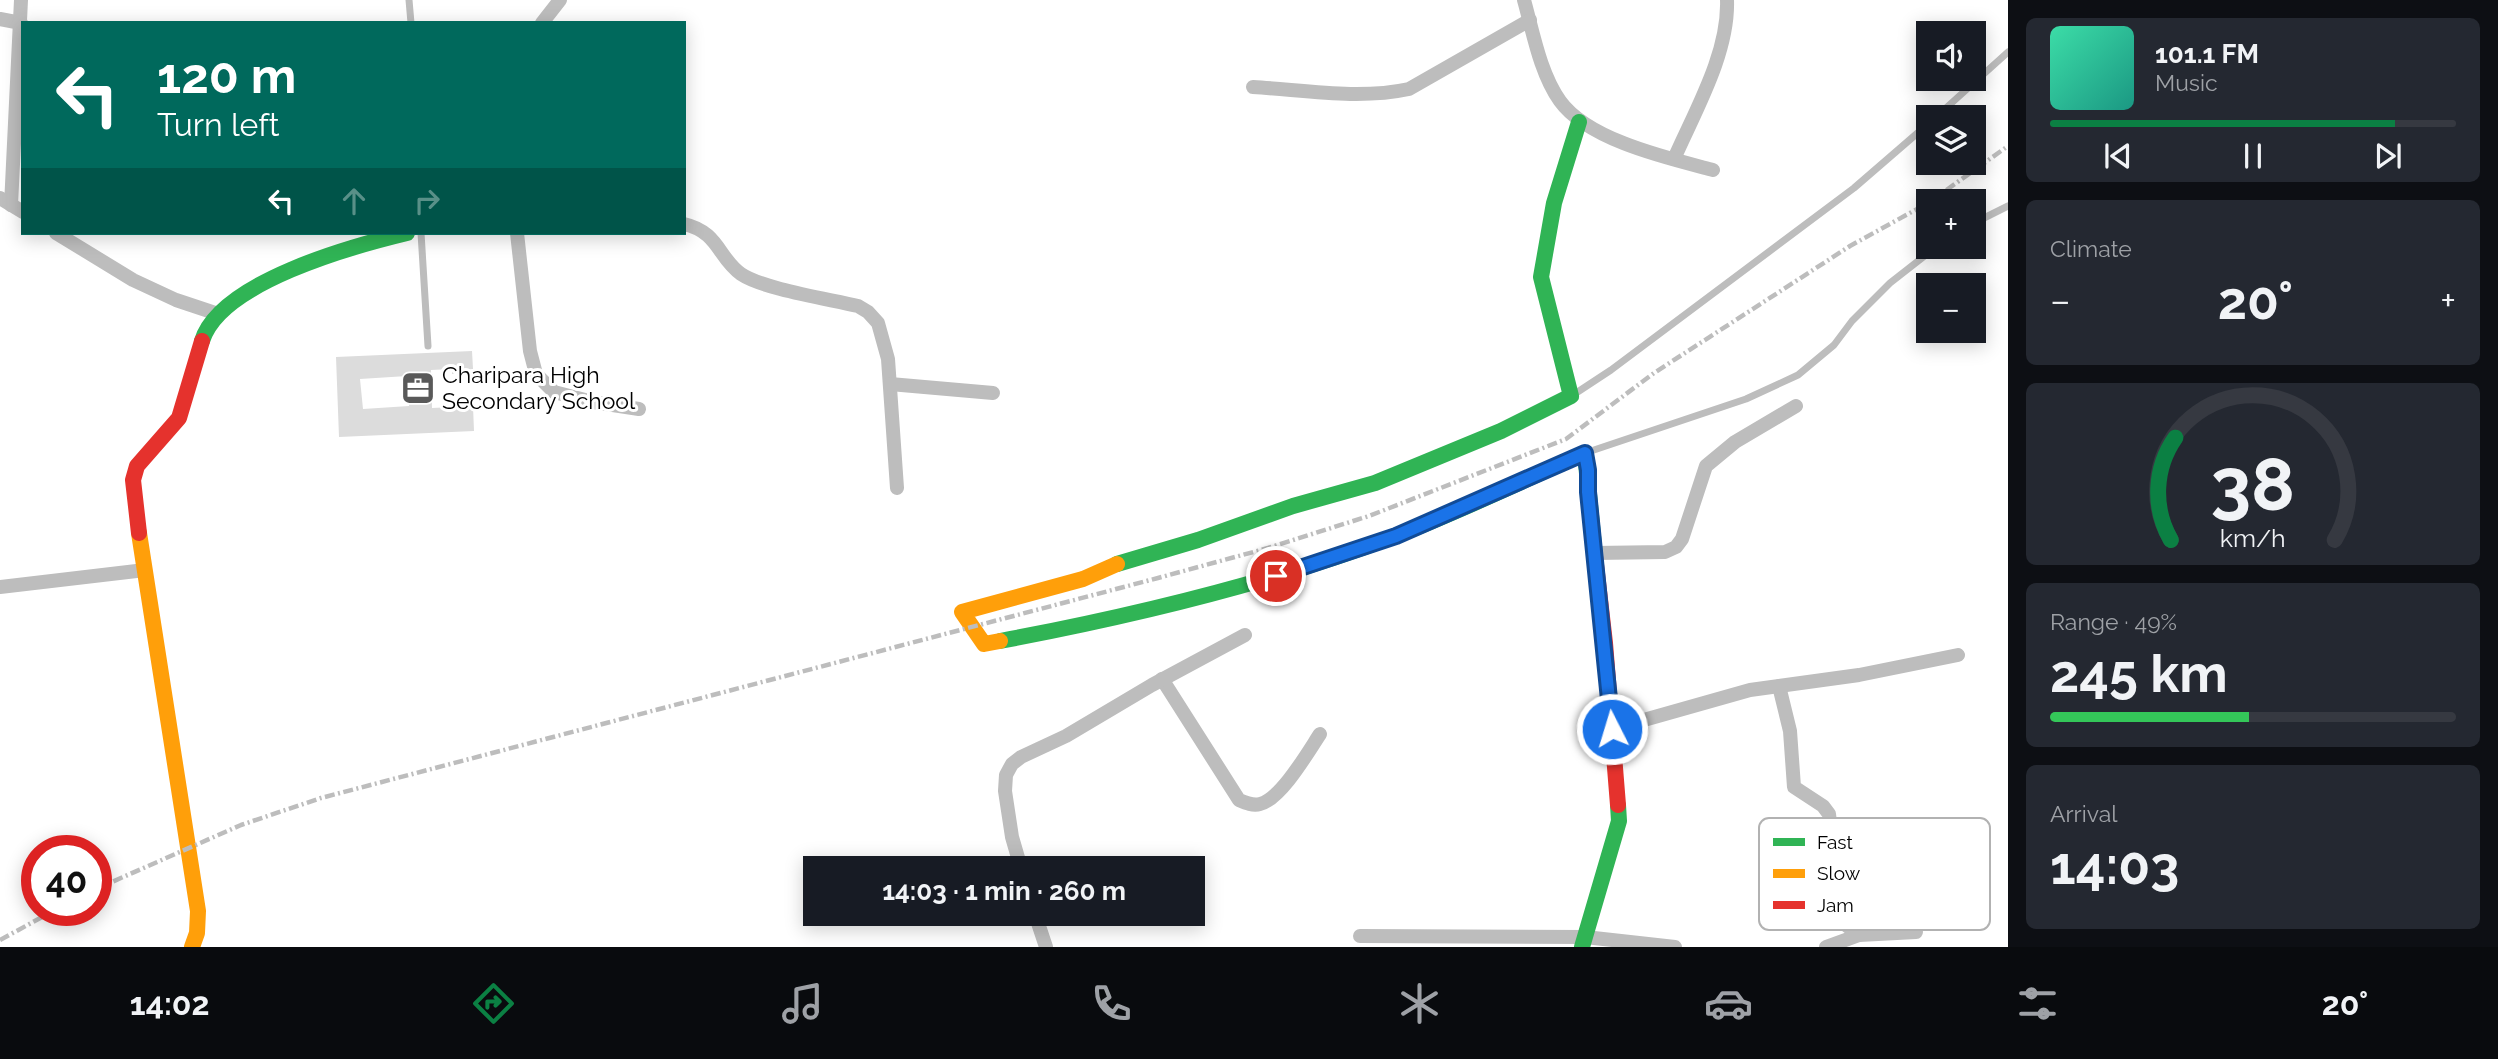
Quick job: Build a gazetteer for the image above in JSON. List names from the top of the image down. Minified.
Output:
{"places":{"office":["Charipara High Secondary School"]},"legend":["Fast","Slow","Jam"],"page":{"map_buttons":["+","−"],"turn":["120 m","Turn left"],"song":["101.1 FM","Music"],"tile":["Climate",["Range · 49%","245 km"],["Arrival","14:03"]],"heat":["−","20°","+"],"limit":"40","trip":"14:03 · 1 min · 260 m","tabs":["14:02","20°"],"gauge":["38","km/h"]}}
